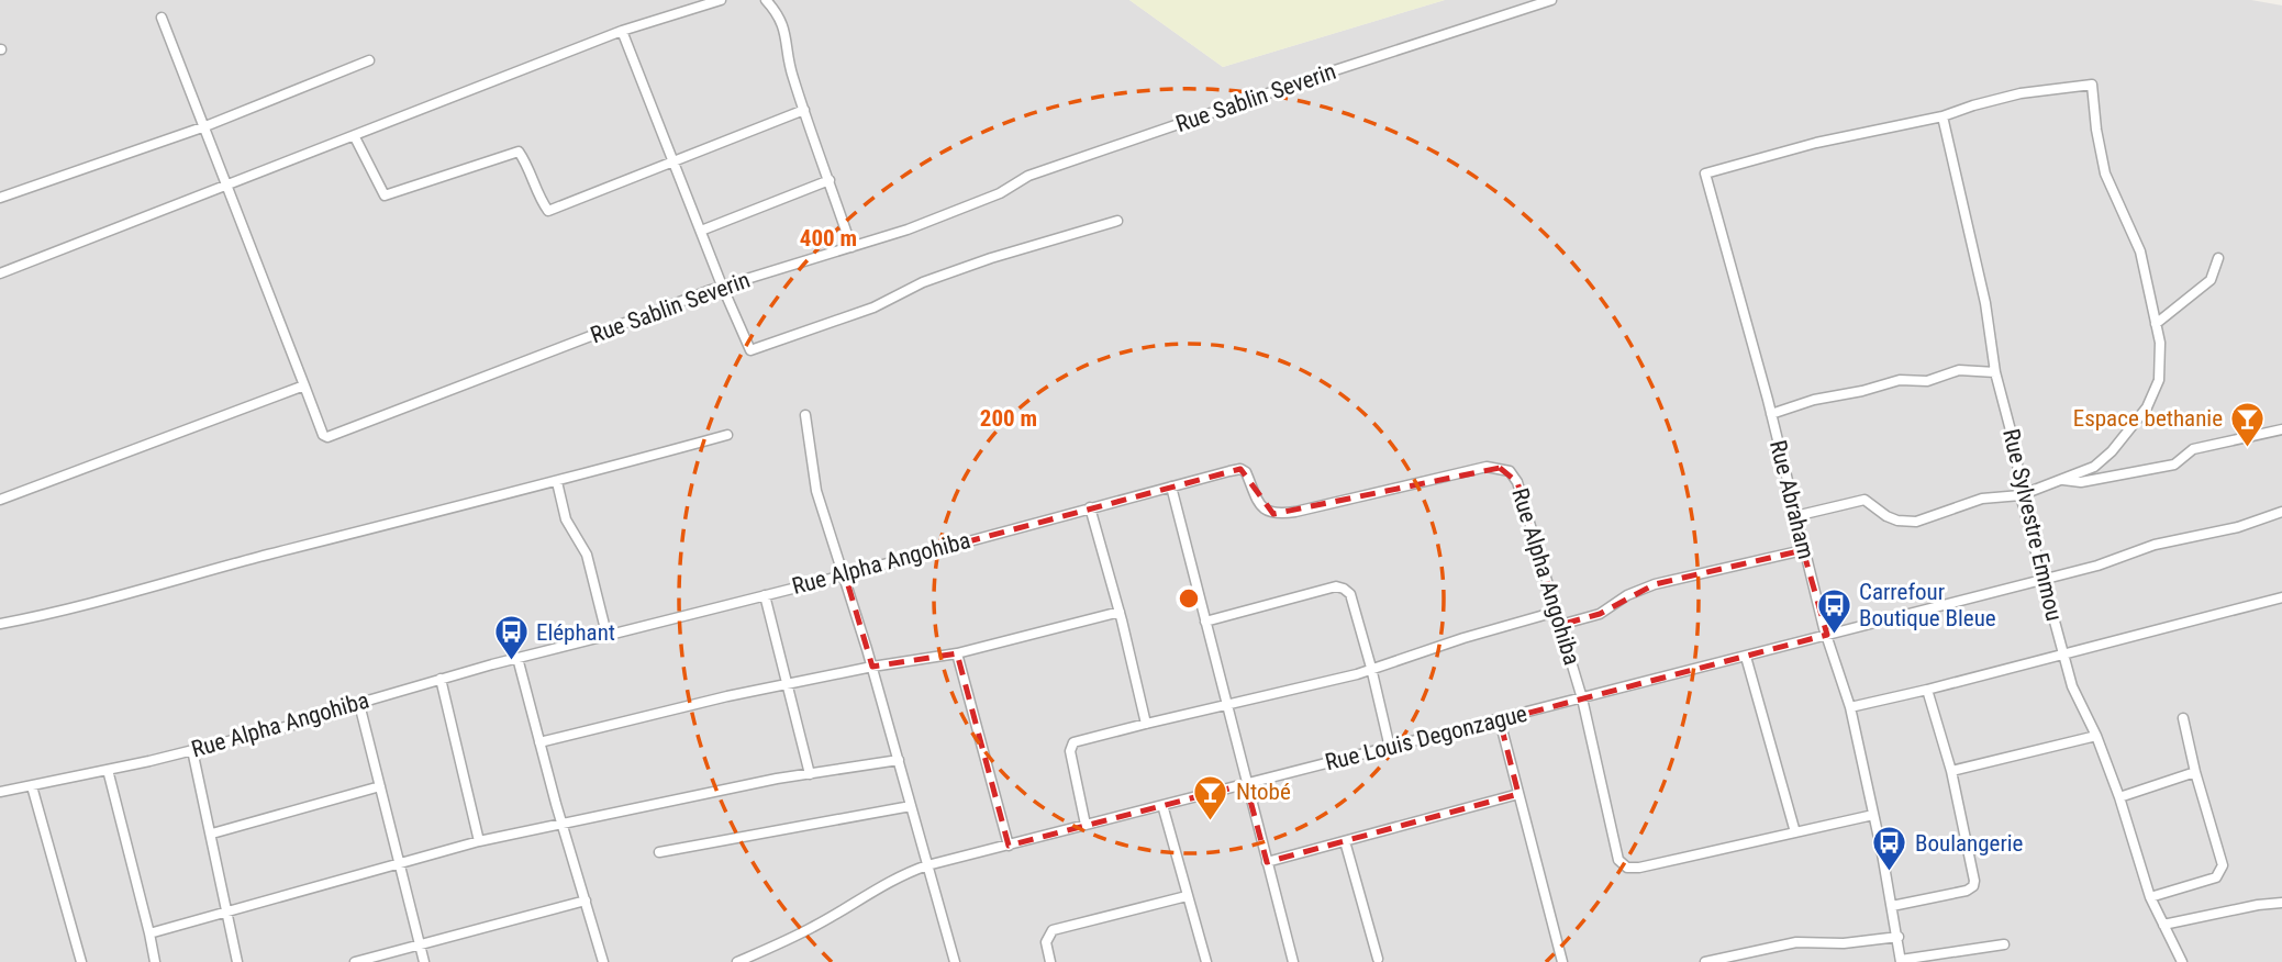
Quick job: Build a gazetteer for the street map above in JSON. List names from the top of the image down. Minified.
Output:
{"streets":{"street":["Rue Sablin Severin","Rue Abraham","Rue Sylvestre Emmou","Rue Alpha Angohiba","Rue Louis Degonzague"]},"crossings":[["Rue Abraham","Rue Sylvestre Emmou"],["Rue Abraham","Rue Louis Degonzague"],["Rue Sylvestre Emmou","Rue Louis Degonzague"],["Rue Alpha Angohiba","Rue Louis Degonzague"]],"places":{"bar":["Espace bethanie","Ntobé"],"bus stop":["Carrefour Boutique Bleue","Eléphant","Boulangerie"]},"rings":["400 m","200 m"]}
